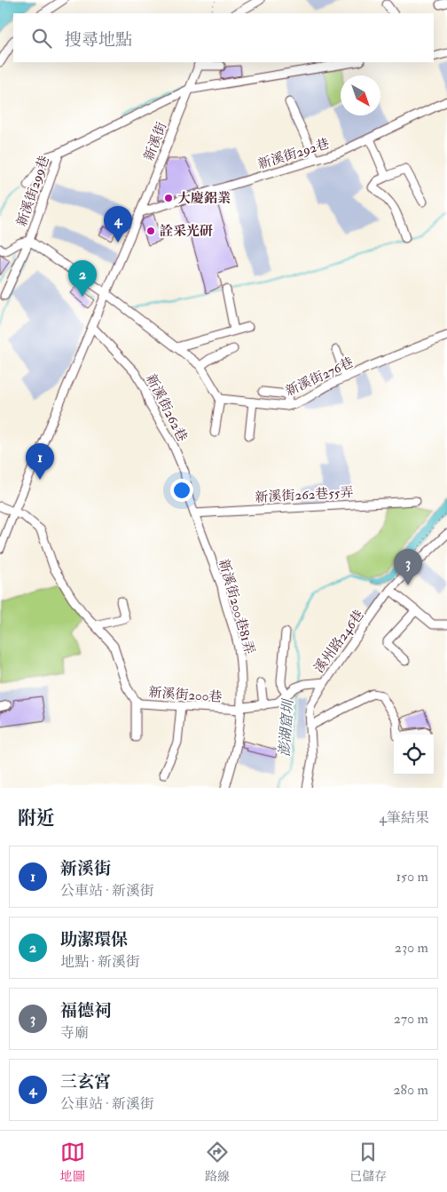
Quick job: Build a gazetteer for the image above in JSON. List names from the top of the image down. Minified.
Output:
{"streets":{"street":["新溪街","新溪街292巷","新溪街299巷","新溪街276巷","新溪街262巷","新溪街262巷55弄","新溪街200巷81弄","溪州路246巷","新溪街200巷"]},"crossings":[["新溪街","新溪街292巷"],["新溪街","新溪街299巷"],["新溪街","新溪街262巷"],["新溪街","新溪街200巷"],["新溪街262巷","新溪街262巷55弄"],["新溪街262巷","新溪街200巷81弄"],["新溪街262巷55弄","新溪街200巷81弄"],["新溪街200巷81弄","新溪街200巷"],["溪州路246巷","新溪街200巷"]],"water":["澎湖窟圳"],"places":["大慶鋁業","詮采光研"],"north":"bottom right","page":{"search":"搜尋地點","pins":["4","2","1","3"],"heading":["附近","4筆結果"],"list":[{"mark":"1","name":"新溪街","note":"公車站 · 新溪街","value":"150 m"},{"mark":"2","name":"助潔環保","note":"地點 · 新溪街","value":"230 m"},{"mark":"3","name":"福德祠","note":"寺廟","value":"270 m"},{"mark":"4","name":"三玄宮","note":"公車站 · 新溪街","value":"280 m"}],"nav":["地圖","路線","已儲存"]}}
